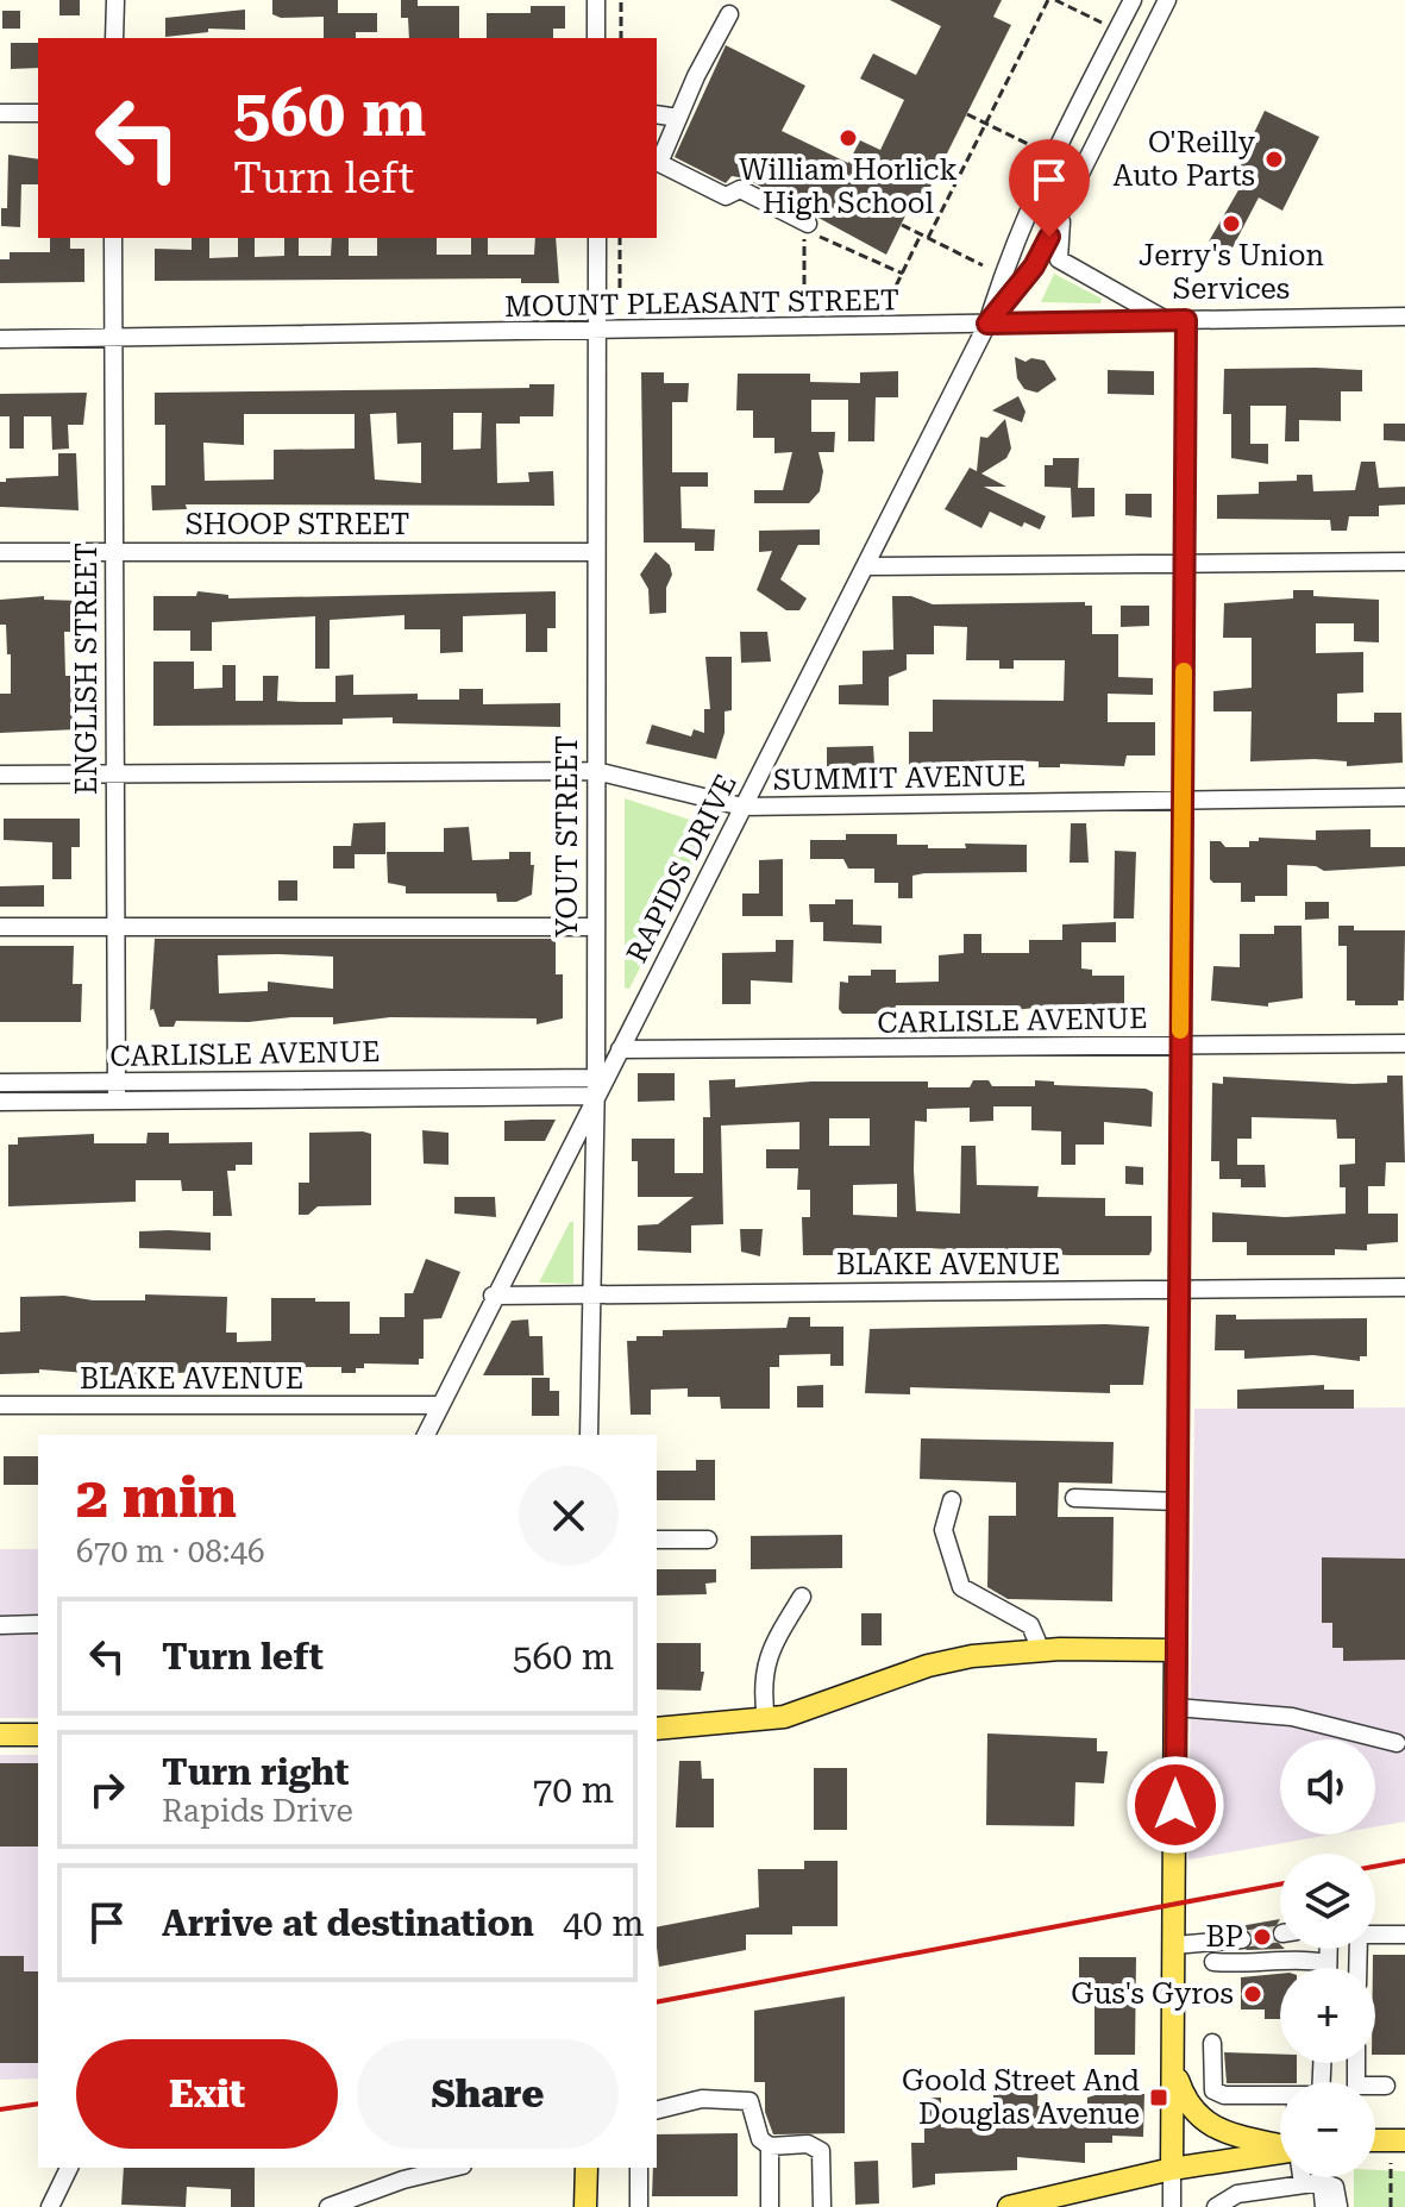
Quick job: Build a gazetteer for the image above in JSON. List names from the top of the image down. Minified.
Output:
{"streets":{"street":["MOUNT PLEASANT STREET","SHOOP STREET","ENGLISH STREET","SUMMIT AVENUE","YOUT STREET","RAPIDS DRIVE","CARLISLE AVENUE","BLAKE AVENUE"]},"crossings":[["MOUNT PLEASANT STREET","ENGLISH STREET"],["MOUNT PLEASANT STREET","YOUT STREET"],["MOUNT PLEASANT STREET","RAPIDS DRIVE"],["SHOOP STREET","ENGLISH STREET"],["SHOOP STREET","YOUT STREET"],["ENGLISH STREET","SUMMIT AVENUE"],["ENGLISH STREET","CARLISLE AVENUE"],["SUMMIT AVENUE","YOUT STREET"],["SUMMIT AVENUE","RAPIDS DRIVE"],["YOUT STREET","RAPIDS DRIVE"],["YOUT STREET","CARLISLE AVENUE"],["YOUT STREET","BLAKE AVENUE"],["RAPIDS DRIVE","CARLISLE AVENUE"],["RAPIDS DRIVE","BLAKE AVENUE"]],"places":{"other":["William Horlick High School","O'Reilly Auto Parts","Jerry's Union Services","BP","Gus's Gyros"],"transit":["Goold Street And Douglas Avenue"]},"page":{"turn":["560 m","Turn left"],"heading":["2 min","670 m · 08:46"],"list":[{"name":"Turn left","value":"560 m"},{"name":"Turn right","note":"Rapids Drive","value":"70 m"},{"name":"Arrive at destination","value":"40 m"}],"map_buttons":["+","−"],"buttons":["Exit","Share"]}}
